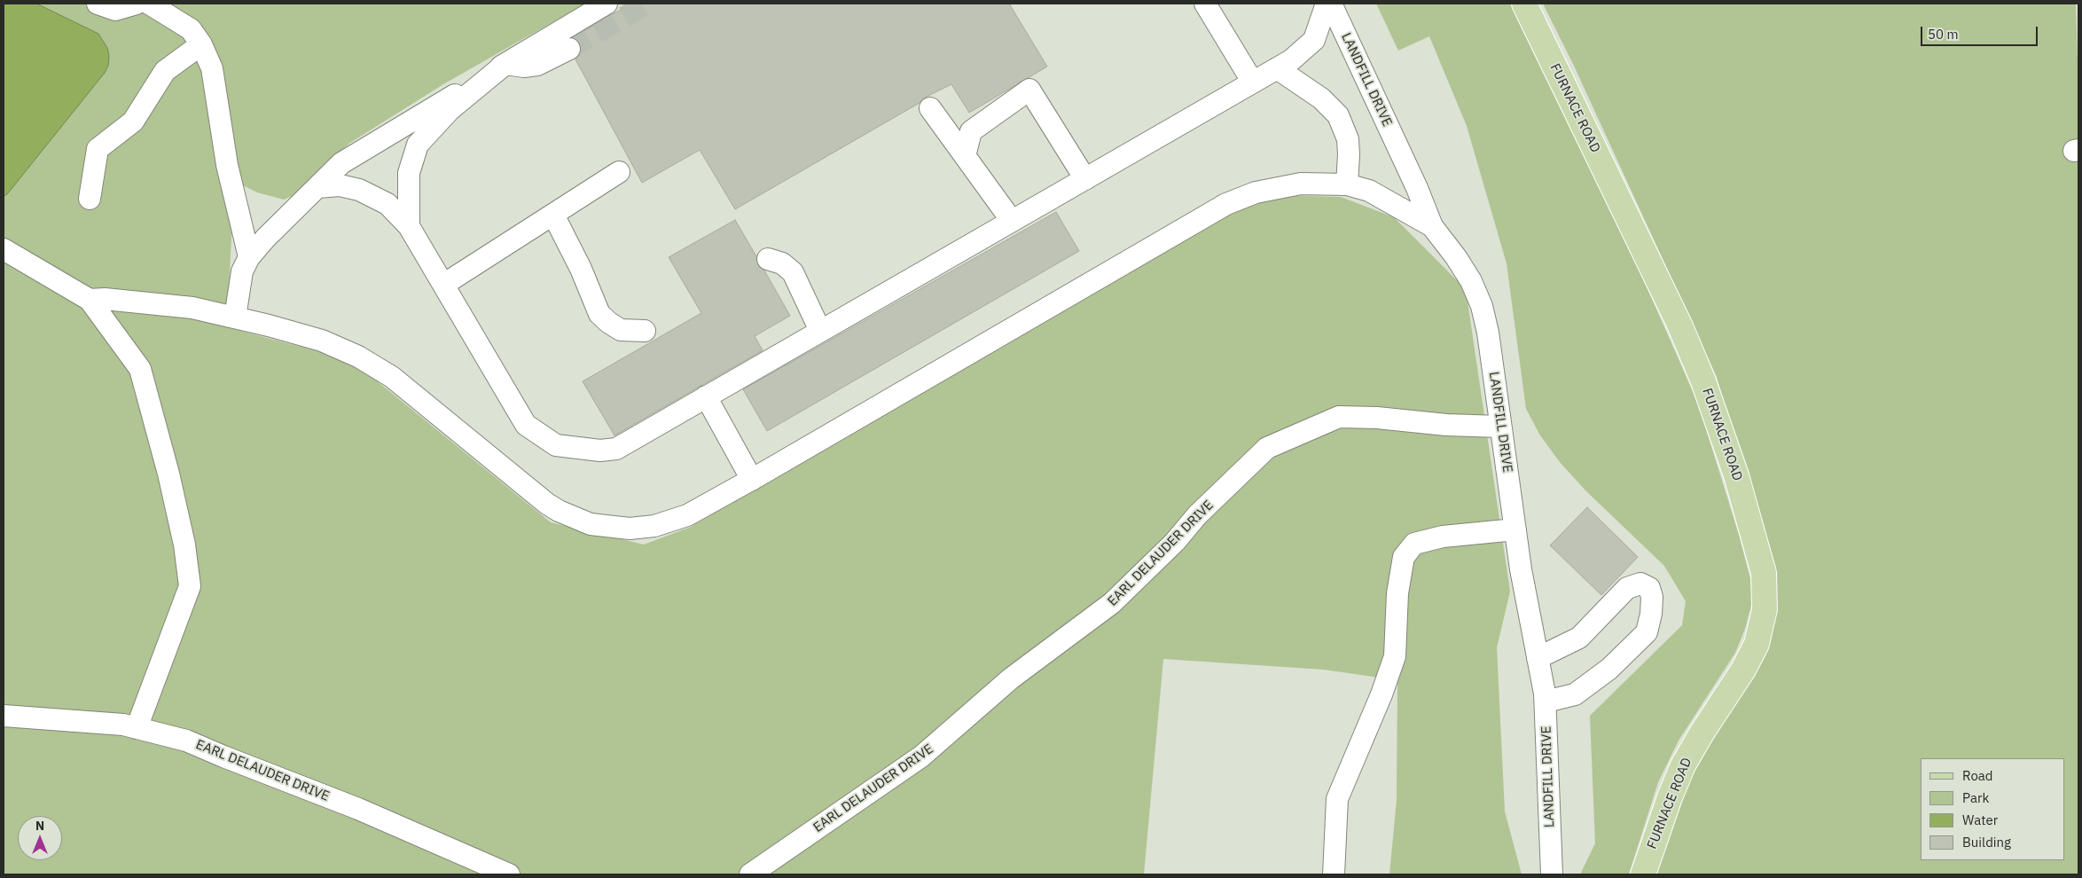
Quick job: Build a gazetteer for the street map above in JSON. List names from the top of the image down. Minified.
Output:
{"streets":{"main road":["FURNACE ROAD"],"street":["LANDFILL DRIVE","EARL DELAUDER DRIVE"]},"crossings":[["LANDFILL DRIVE","EARL DELAUDER DRIVE"]],"legend":["Road","Park","Water","Building"],"scale_bar":"50 m","north":"top"}
